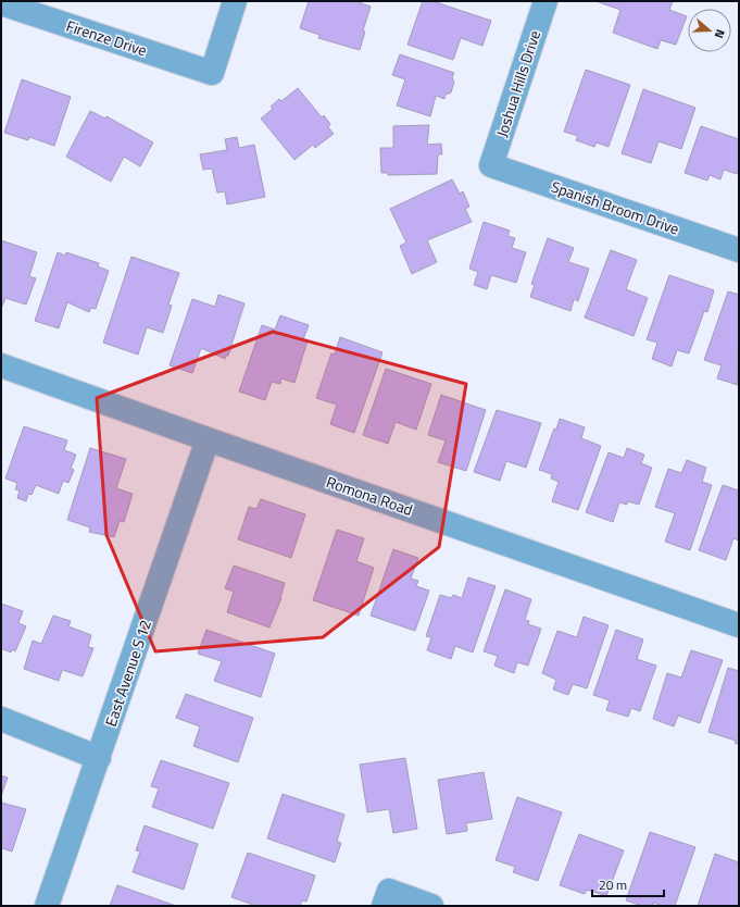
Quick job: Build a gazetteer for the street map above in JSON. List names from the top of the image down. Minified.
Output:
{"streets":{"street":["Firenze Drive","Joshua Hills Drive","Spanish Broom Drive","Romona Road","East Avenue S 12"]},"crossings":[["Joshua Hills Drive","Spanish Broom Drive"],["Romona Road","East Avenue S 12"]],"scale_bar":"20 m","north":"right"}
